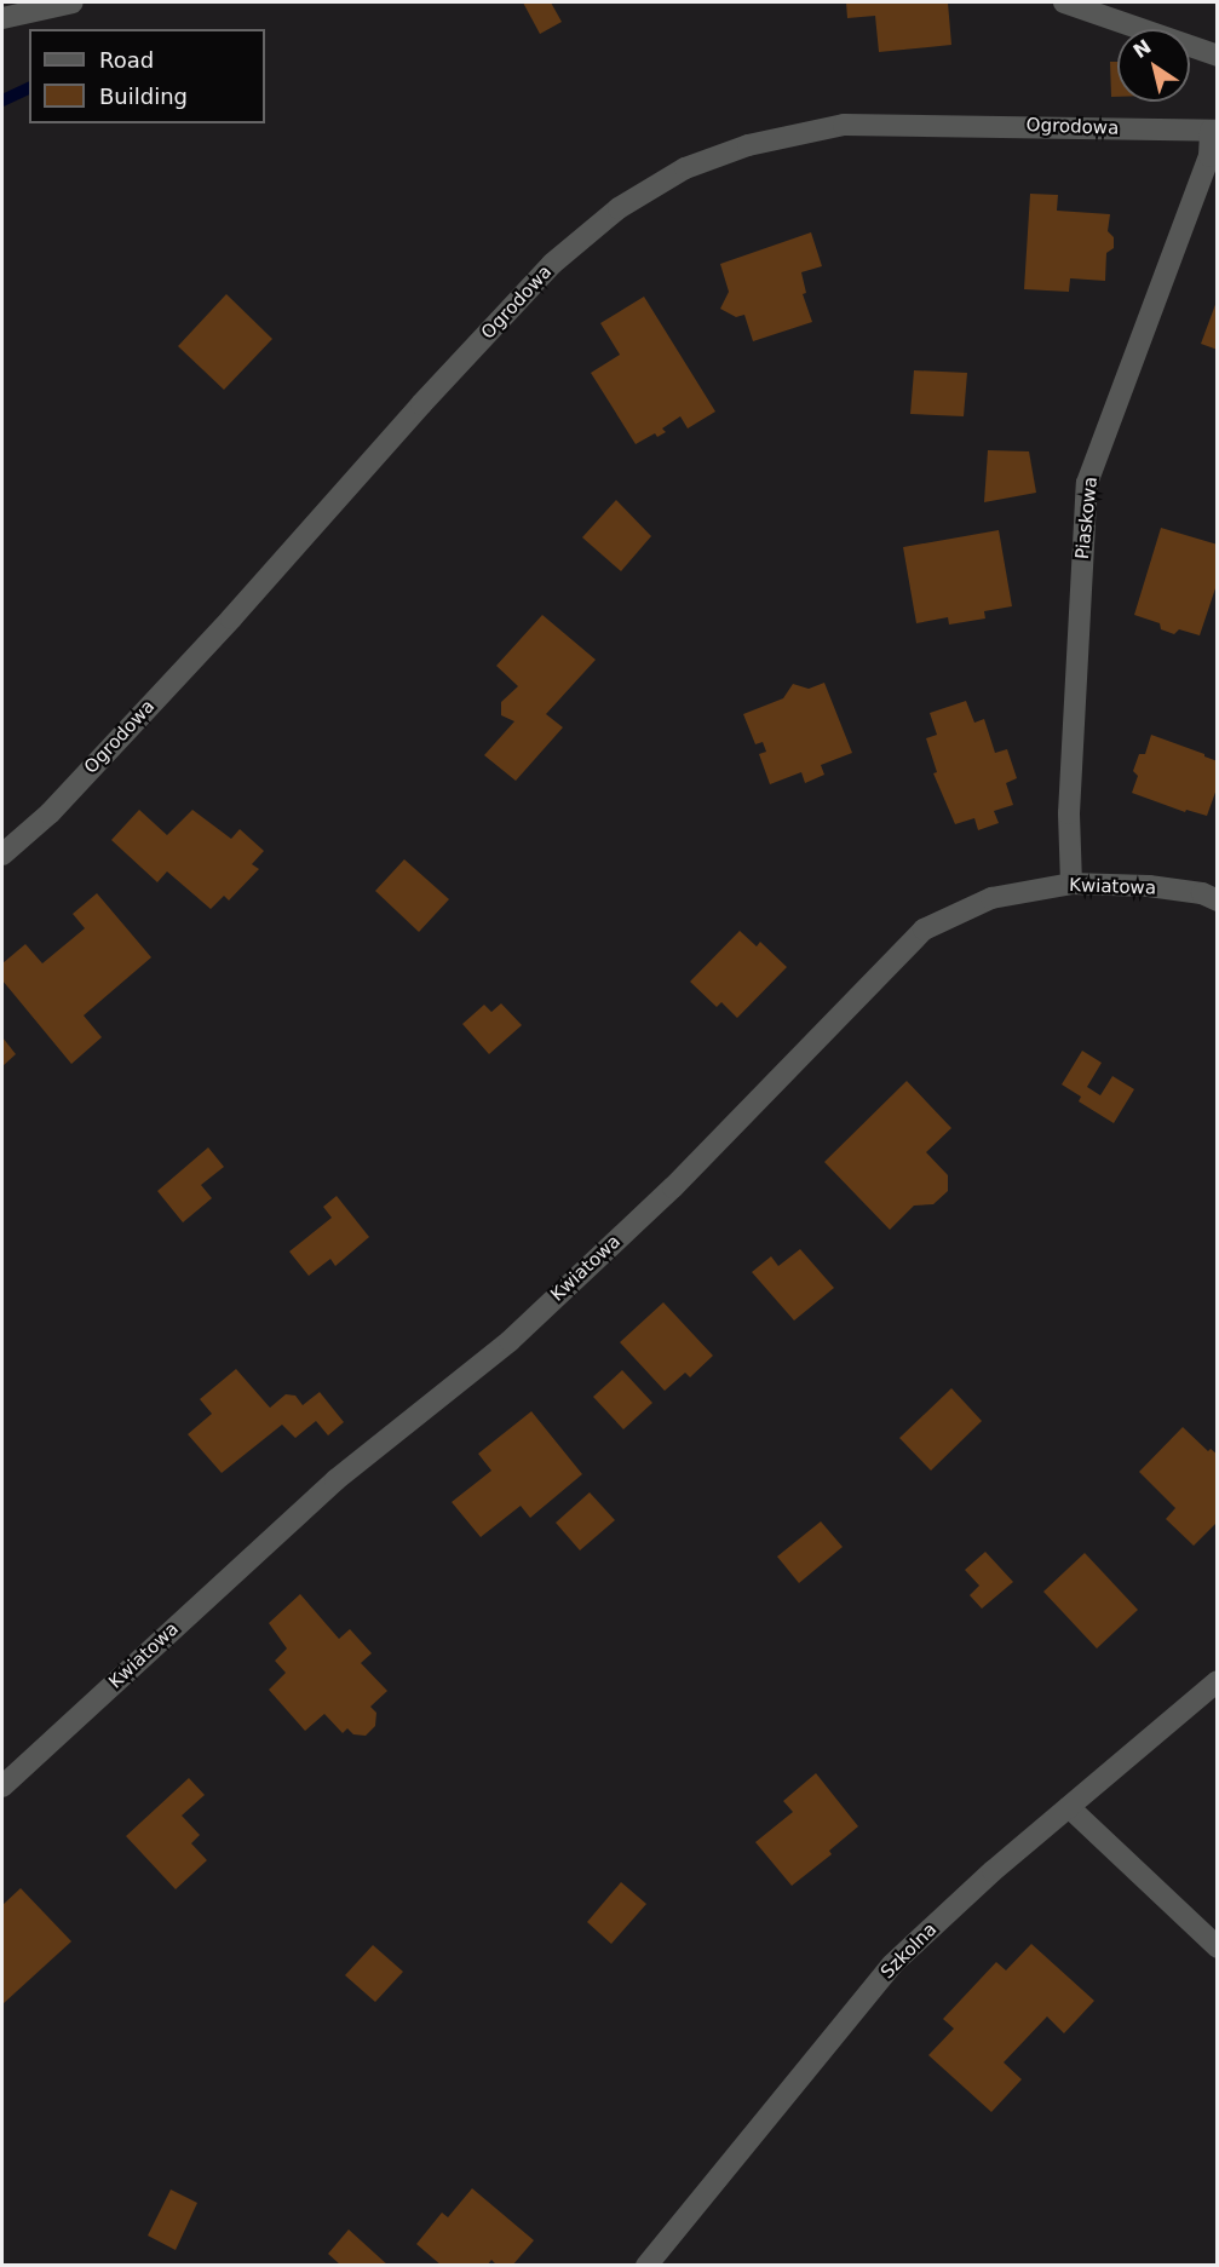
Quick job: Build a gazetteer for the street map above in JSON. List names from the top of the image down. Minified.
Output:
{"streets":{"street":["Ogrodowa","Piaskowa","Kwiatowa","Szkolna"]},"crossings":[["Ogrodowa","Piaskowa"],["Piaskowa","Kwiatowa"]],"legend":["Road","Building"],"north":"top left"}
